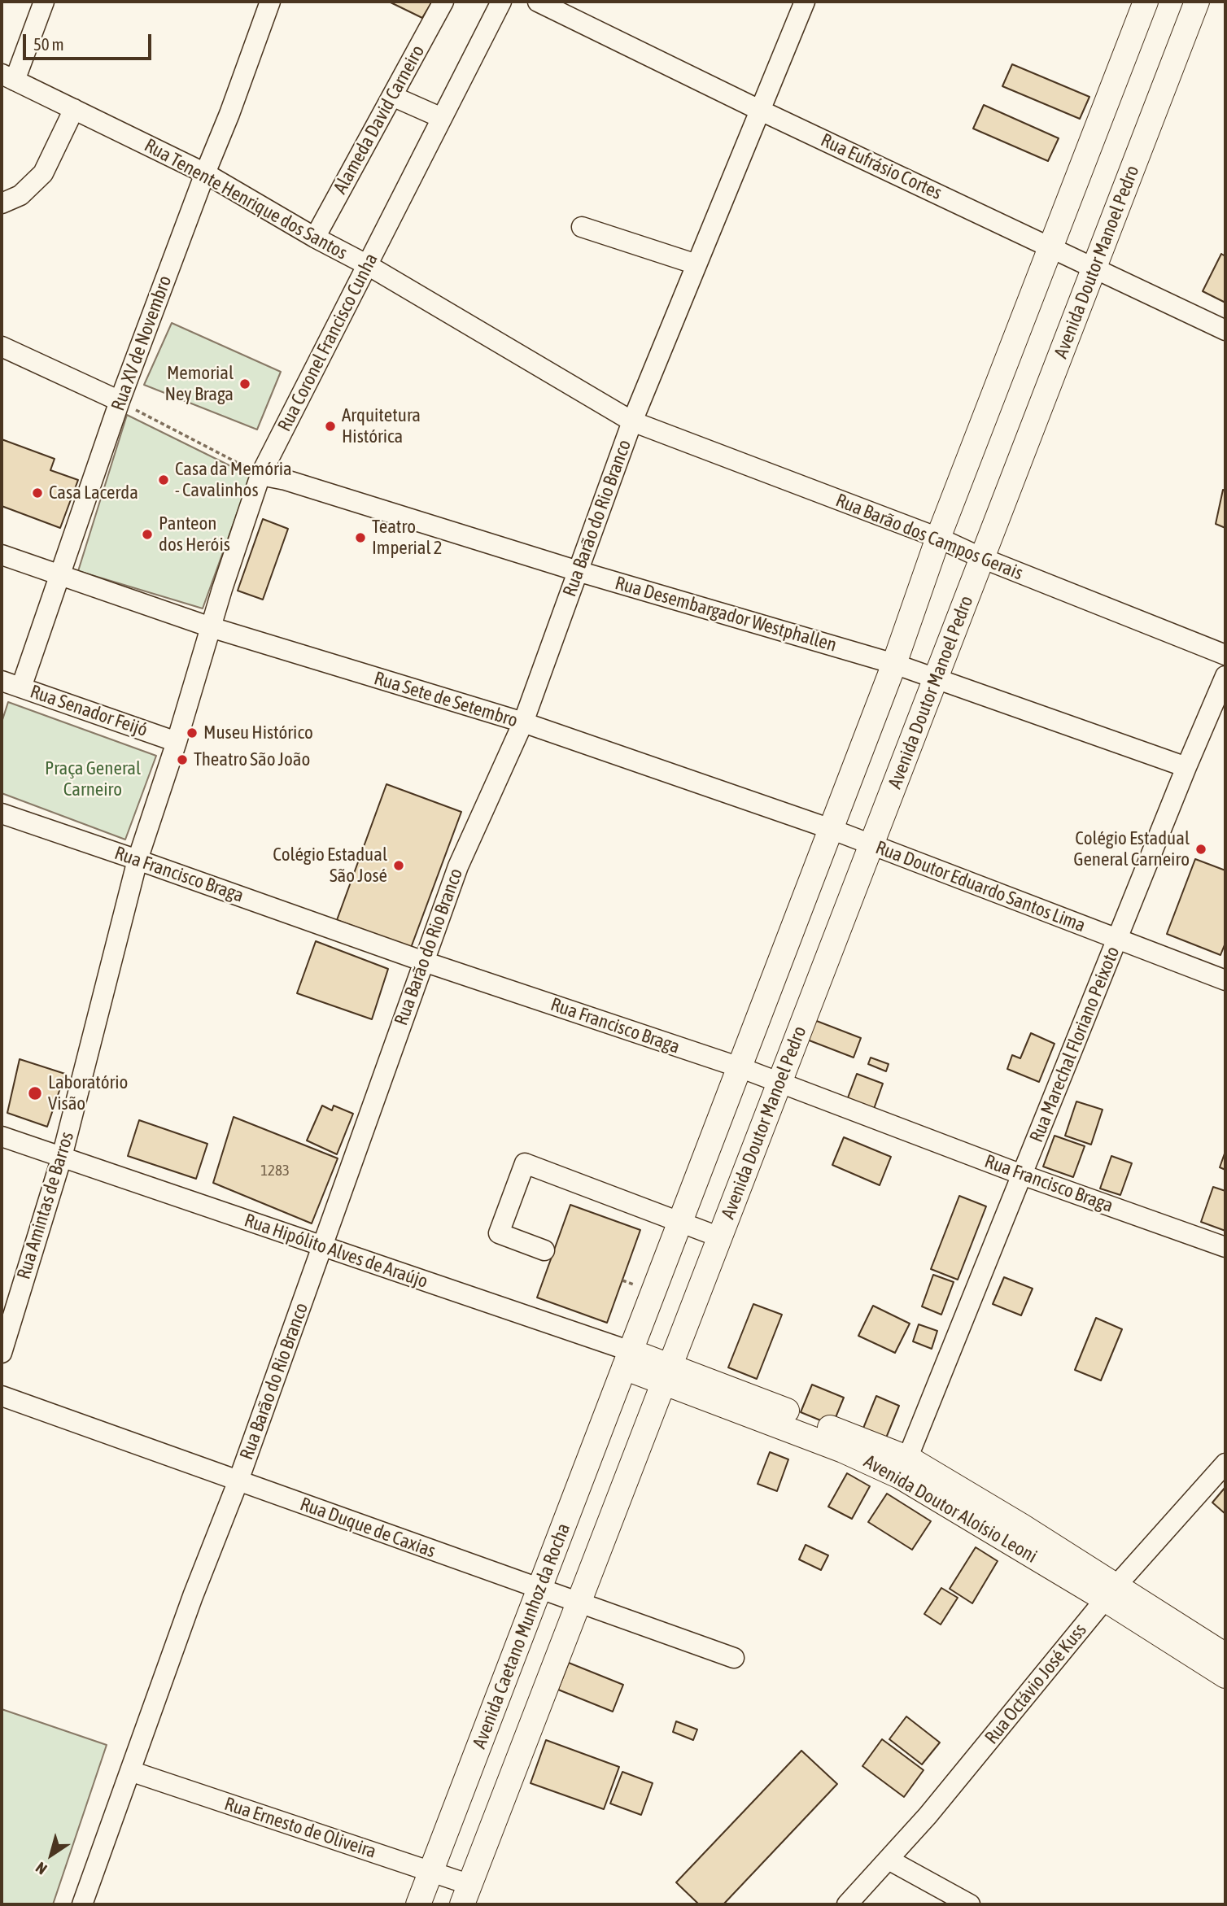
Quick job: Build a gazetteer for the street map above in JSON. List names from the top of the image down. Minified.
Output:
{"streets":{"main road":["Avenida Doutor Manoel Pedro","Avenida Doutor Aloísio Leoni","Avenida Caetano Munhoz da Rocha"],"street":["Alameda David Carneiro","Rua Eufrásio Cortes","Rua Tenente Henrique dos Santos","Rua Coronel Francisco Cunha","Rua XV de Novembro","Rua Barão do Rio Branco","Rua Barão dos Campos Gerais","Rua Desembargador Westphallen","Rua Sete de Setembro","Rua Senador Feijó","Rua Francisco Braga","Rua Doutor Eduardo Santos Lima","Rua Marechal Floriano Peixoto","Rua Amintas de Barros","Rua Hipólito Alves de Araújo","Rua Duque de Caxias","Rua Octávio José Kuss","Rua Ernesto de Oliveira"]},"crossings":[["Alameda David Carneiro","Rua Tenente Henrique dos Santos"],["Rua Eufrásio Cortes","Avenida Doutor Manoel Pedro"],["Rua Eufrásio Cortes","Rua Barão do Rio Branco"],["Rua Tenente Henrique dos Santos","Rua Coronel Francisco Cunha"],["Rua Tenente Henrique dos Santos","Rua XV de Novembro"],["Rua Tenente Henrique dos Santos","Rua Barão do Rio Branco"],["Rua Tenente Henrique dos Santos","Rua Barão dos Campos Gerais"],["Avenida Doutor Manoel Pedro","Rua Barão dos Campos Gerais"],["Avenida Doutor Manoel Pedro","Rua Desembargador Westphallen"],["Avenida Doutor Manoel Pedro","Rua Francisco Braga"],["Avenida Doutor Manoel Pedro","Rua Doutor Eduardo Santos Lima"],["Avenida Doutor Manoel Pedro","Avenida Doutor Aloísio Leoni"],["Rua Coronel Francisco Cunha","Rua Desembargador Westphallen"],["Rua Coronel Francisco Cunha","Rua Sete de Setembro"],["Rua Coronel Francisco Cunha","Rua Senador Feijó"],["Rua Coronel Francisco Cunha","Rua Francisco Braga"],["Rua Coronel Francisco Cunha","Rua Amintas de Barros"],["Rua XV de Novembro","Rua Sete de Setembro"],["Rua XV de Novembro","Rua Senador Feijó"],["Rua Barão do Rio Branco","Rua Barão dos Campos Gerais"],["Rua Barão do Rio Branco","Rua Desembargador Westphallen"],["Rua Barão do Rio Branco","Rua Sete de Setembro"],["Rua Barão do Rio Branco","Rua Francisco Braga"],["Rua Barão do Rio Branco","Rua Hipólito Alves de Araújo"],["Rua Barão do Rio Branco","Rua Duque de Caxias"],["Rua Barão do Rio Branco","Rua Ernesto de Oliveira"],["Rua Desembargador Westphallen","Rua Marechal Floriano Peixoto"],["Rua Sete de Setembro","Rua Doutor Eduardo Santos Lima"],["Rua Francisco Braga","Rua Marechal Floriano Peixoto"],["Rua Francisco Braga","Rua Amintas de Barros"],["Rua Doutor Eduardo Santos Lima","Rua Marechal Floriano Peixoto"],["Rua Marechal Floriano Peixoto","Avenida Doutor Aloísio Leoni"],["Rua Amintas de Barros","Rua Hipólito Alves de Araújo"],["Rua Hipólito Alves de Araújo","Avenida Doutor Aloísio Leoni"],["Rua Hipólito Alves de Araújo","Avenida Caetano Munhoz da Rocha"],["Avenida Doutor Aloísio Leoni","Avenida Caetano Munhoz da Rocha"],["Avenida Doutor Aloísio Leoni","Rua Octávio José Kuss"],["Rua Duque de Caxias","Avenida Caetano Munhoz da Rocha"],["Avenida Caetano Munhoz da Rocha","Rua Ernesto de Oliveira"]],"parks":["Praça General Carneiro"],"places":["Memorial Ney Braga","Arquitetura Histórica","Casa da Memória - Cavalinhos","Casa Lacerda","Panteon dos Heróis","Teatro Imperial 2","Museu Histórico","Theatro São João","Colégio Estadual General Carneiro","Colégio Estadual São José","Laboratório Visão"],"house_numbers":["1283"],"scale_bar":"50 m","north":"bottom left"}
